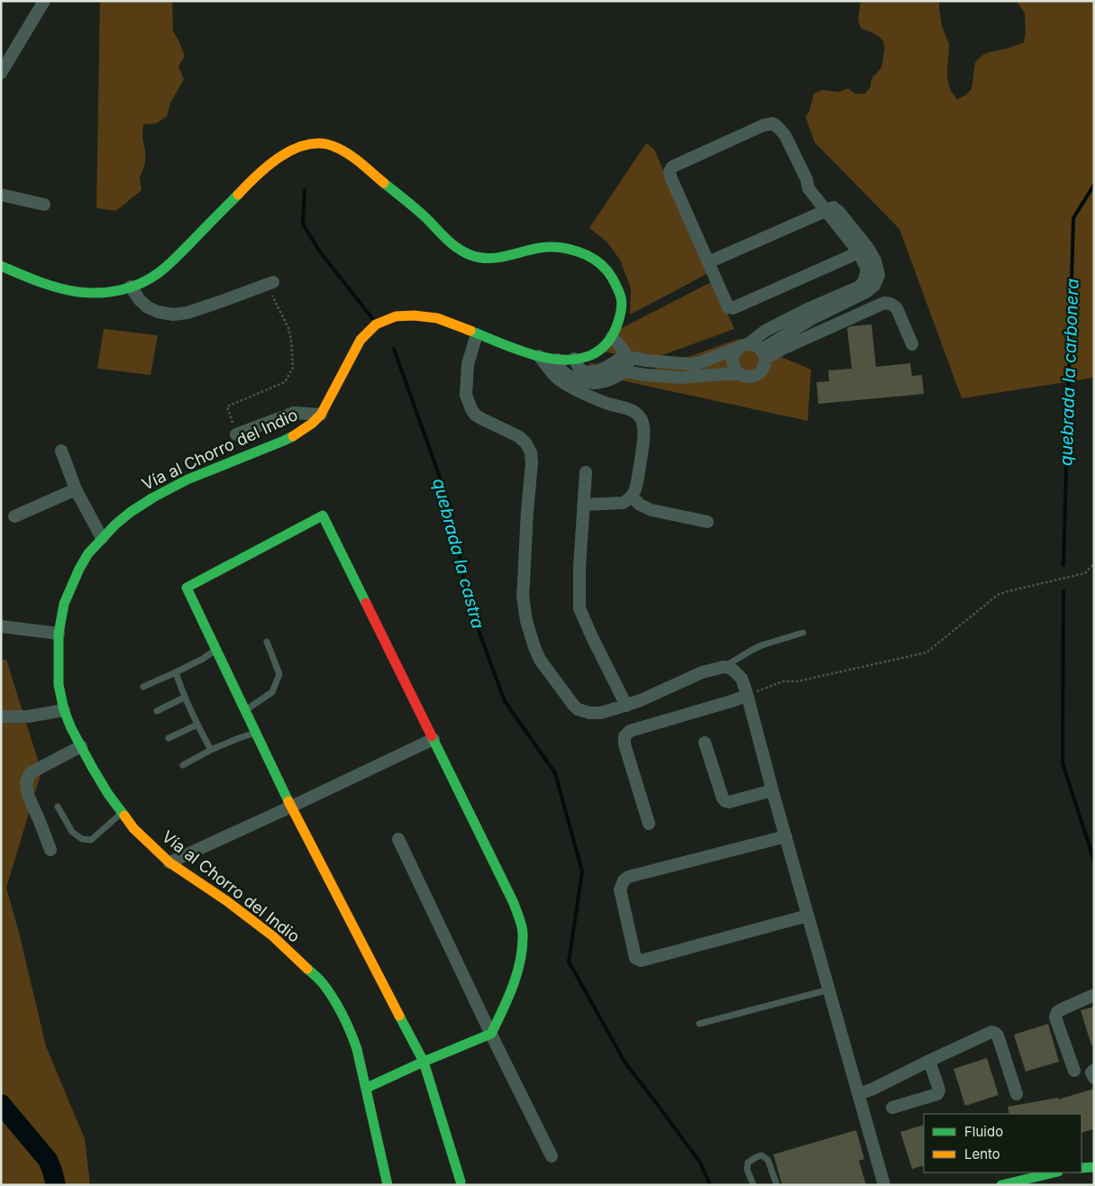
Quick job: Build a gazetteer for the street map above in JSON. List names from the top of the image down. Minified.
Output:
{"streets":{"street":["Vía al Chorro del Indio"]},"water":["quebrada la carbonera","quebrada la castra"],"legend":["Fluido","Lento"]}
